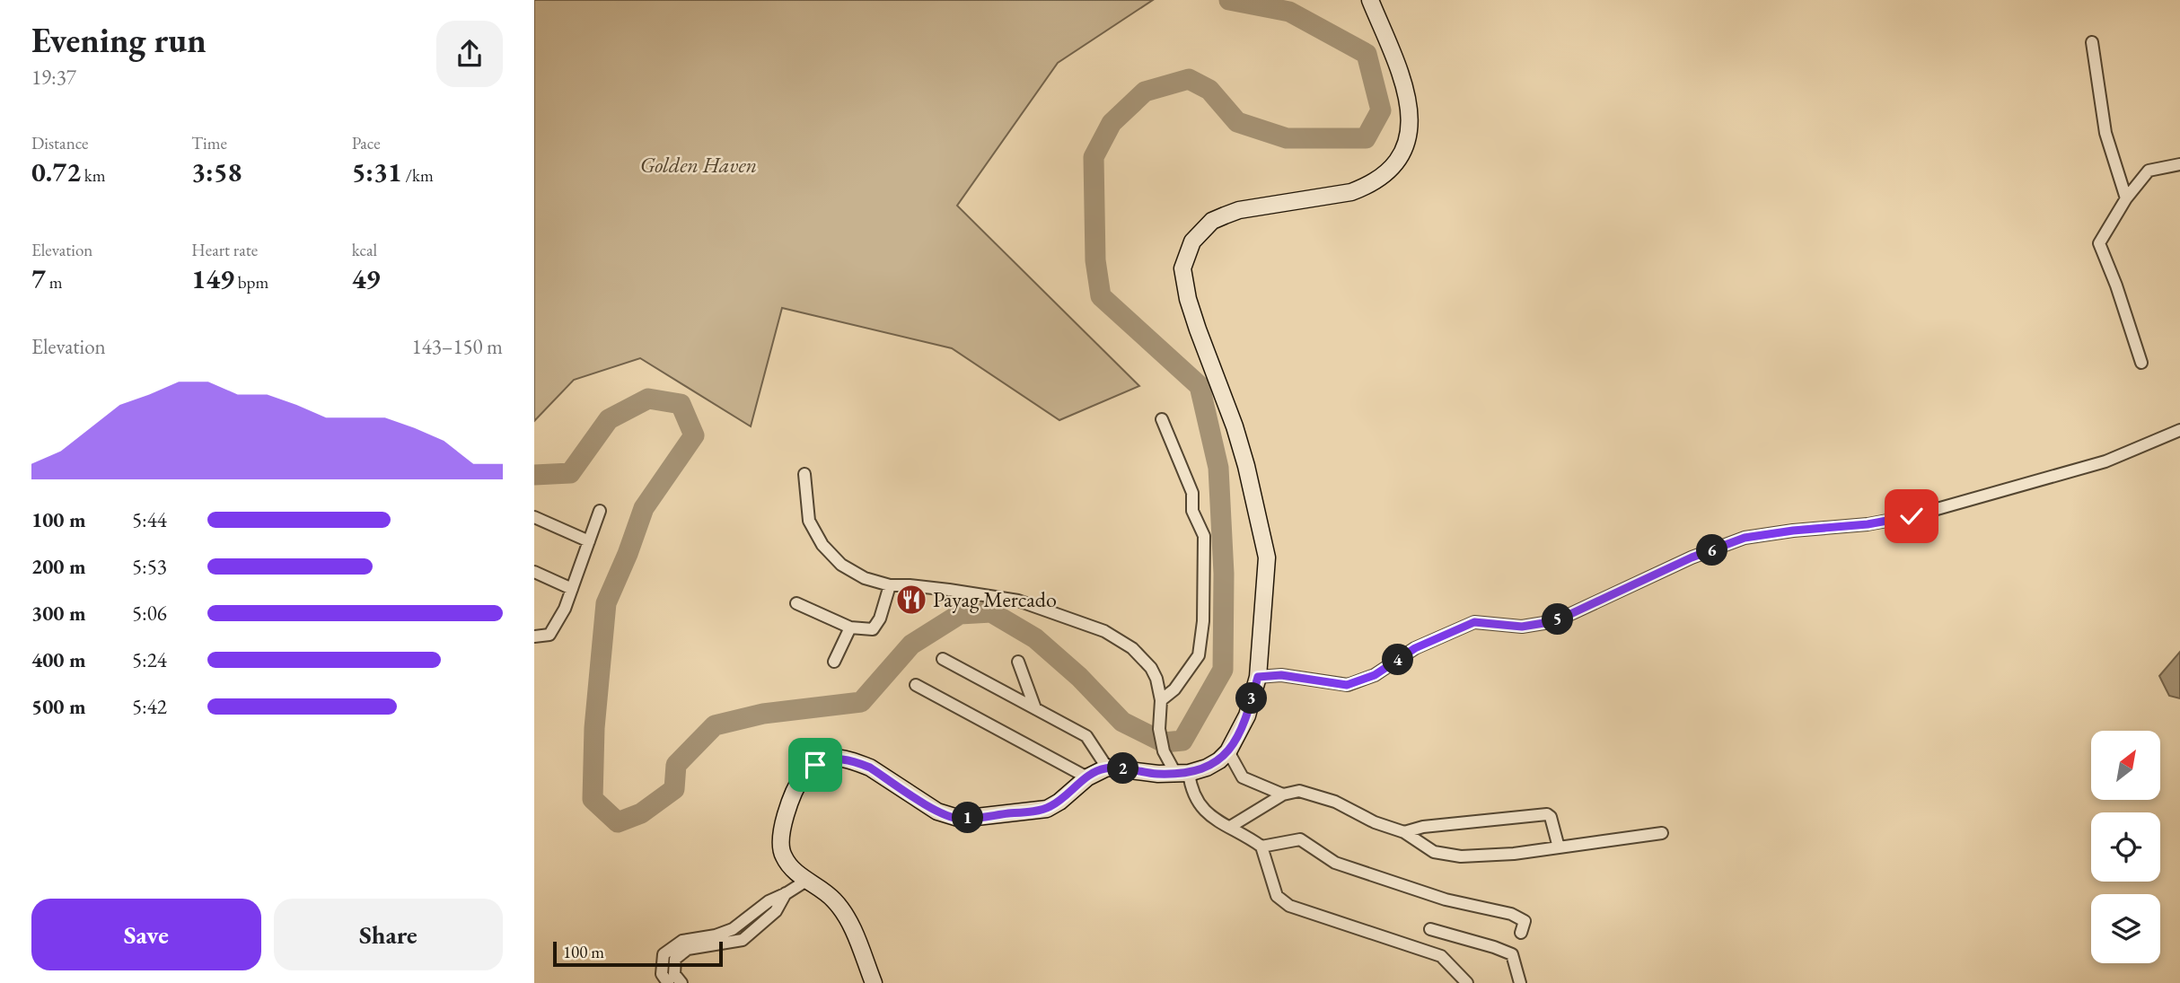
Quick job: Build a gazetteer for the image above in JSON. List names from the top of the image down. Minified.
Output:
{"parks":["Golden Haven"],"places":{"restaurant":["Payag Mercado"]},"scale_bar":"100 m","north":"top right","page":{"heading":["Evening run","19:37"],"stats":[["Distance","0.72 km"],["Time","3:58"],["Pace","5:31 /km"],["Elevation","7 m"],["Heart rate","149 bpm"],["kcal","49"]],"chart":["Elevation","143–150 m"],"list":[{"name":"100 m","note":"5:44"},{"name":"200 m","note":"5:53"},{"name":"300 m","note":"5:06"},{"name":"400 m","note":"5:24"},{"name":"500 m","note":"5:42"}],"pins":["6","5","4","3","2","1"],"buttons":["Save","Share"],"scale":"100 m"}}
